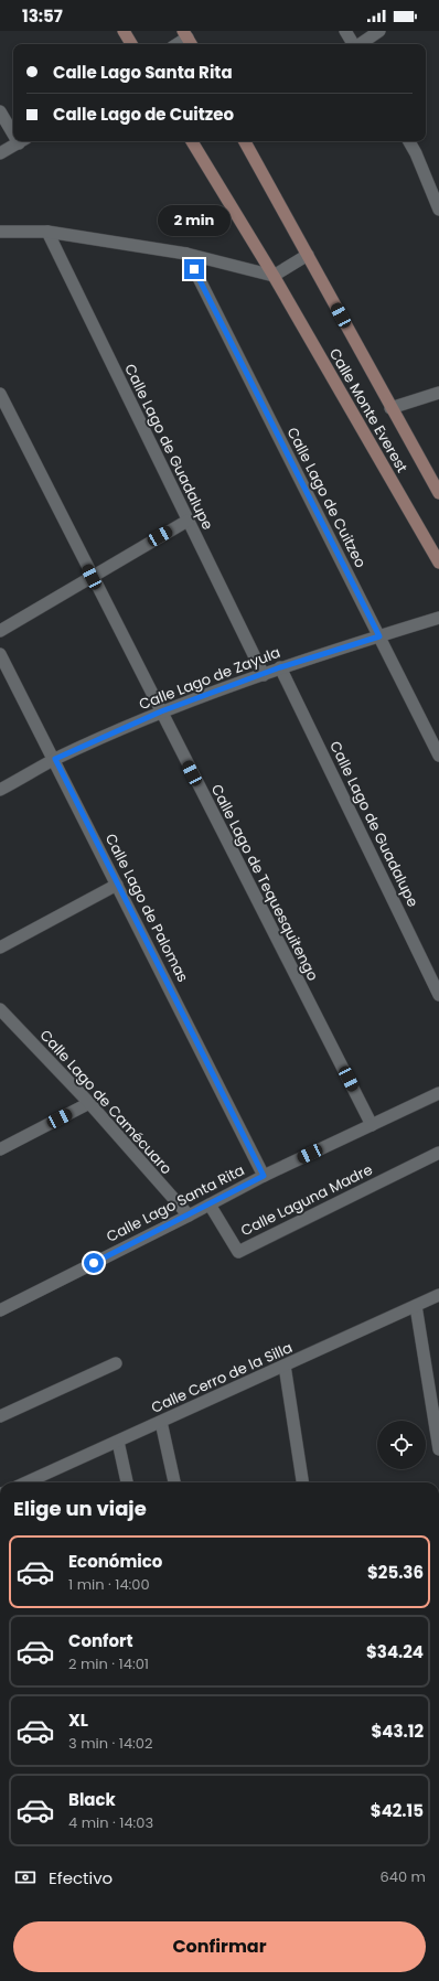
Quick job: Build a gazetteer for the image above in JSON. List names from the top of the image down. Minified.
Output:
{"streets":{"main road":["Calle Monte Everest"],"street":["Calle Lago de Guadalupe","Calle Lago de Cuitzeo","Calle Lago de Zayula","Calle Lago de Tequesquitengo","Calle Lago de Palomas","Calle Lago de Camécuaro","Calle Laguna Madre","Calle Lago Santa Rita","Calle Cerro de la Silla"]},"crossings":[["Calle Lago de Guadalupe","Calle Lago de Zayula"],["Calle Lago de Cuitzeo","Calle Lago de Zayula"],["Calle Lago de Zayula","Calle Lago de Tequesquitengo"],["Calle Lago de Zayula","Calle Lago de Palomas"],["Calle Lago de Tequesquitengo","Calle Lago Santa Rita"],["Calle Lago de Palomas","Calle Lago Santa Rita"],["Calle Lago de Camécuaro","Calle Lago Santa Rita"],["Calle Laguna Madre","Calle Lago Santa Rita"]],"page":{"status":"13:57","banner":["Calle Lago Santa Rita","Calle Lago de Cuitzeo"],"bubble":"2 min","heading":"Elige un viaje","list":[{"name":"Económico","note":"1 min · 14:00","value":"$25.36"},{"name":"Confort","note":"2 min · 14:01","value":"$34.24"},{"name":"XL","note":"3 min · 14:02","value":"$43.12"},{"name":"Black","note":"4 min · 14:03","value":"$42.15"}],"pay":["Efectivo","640 m"],"buttons":"Confirmar"}}
